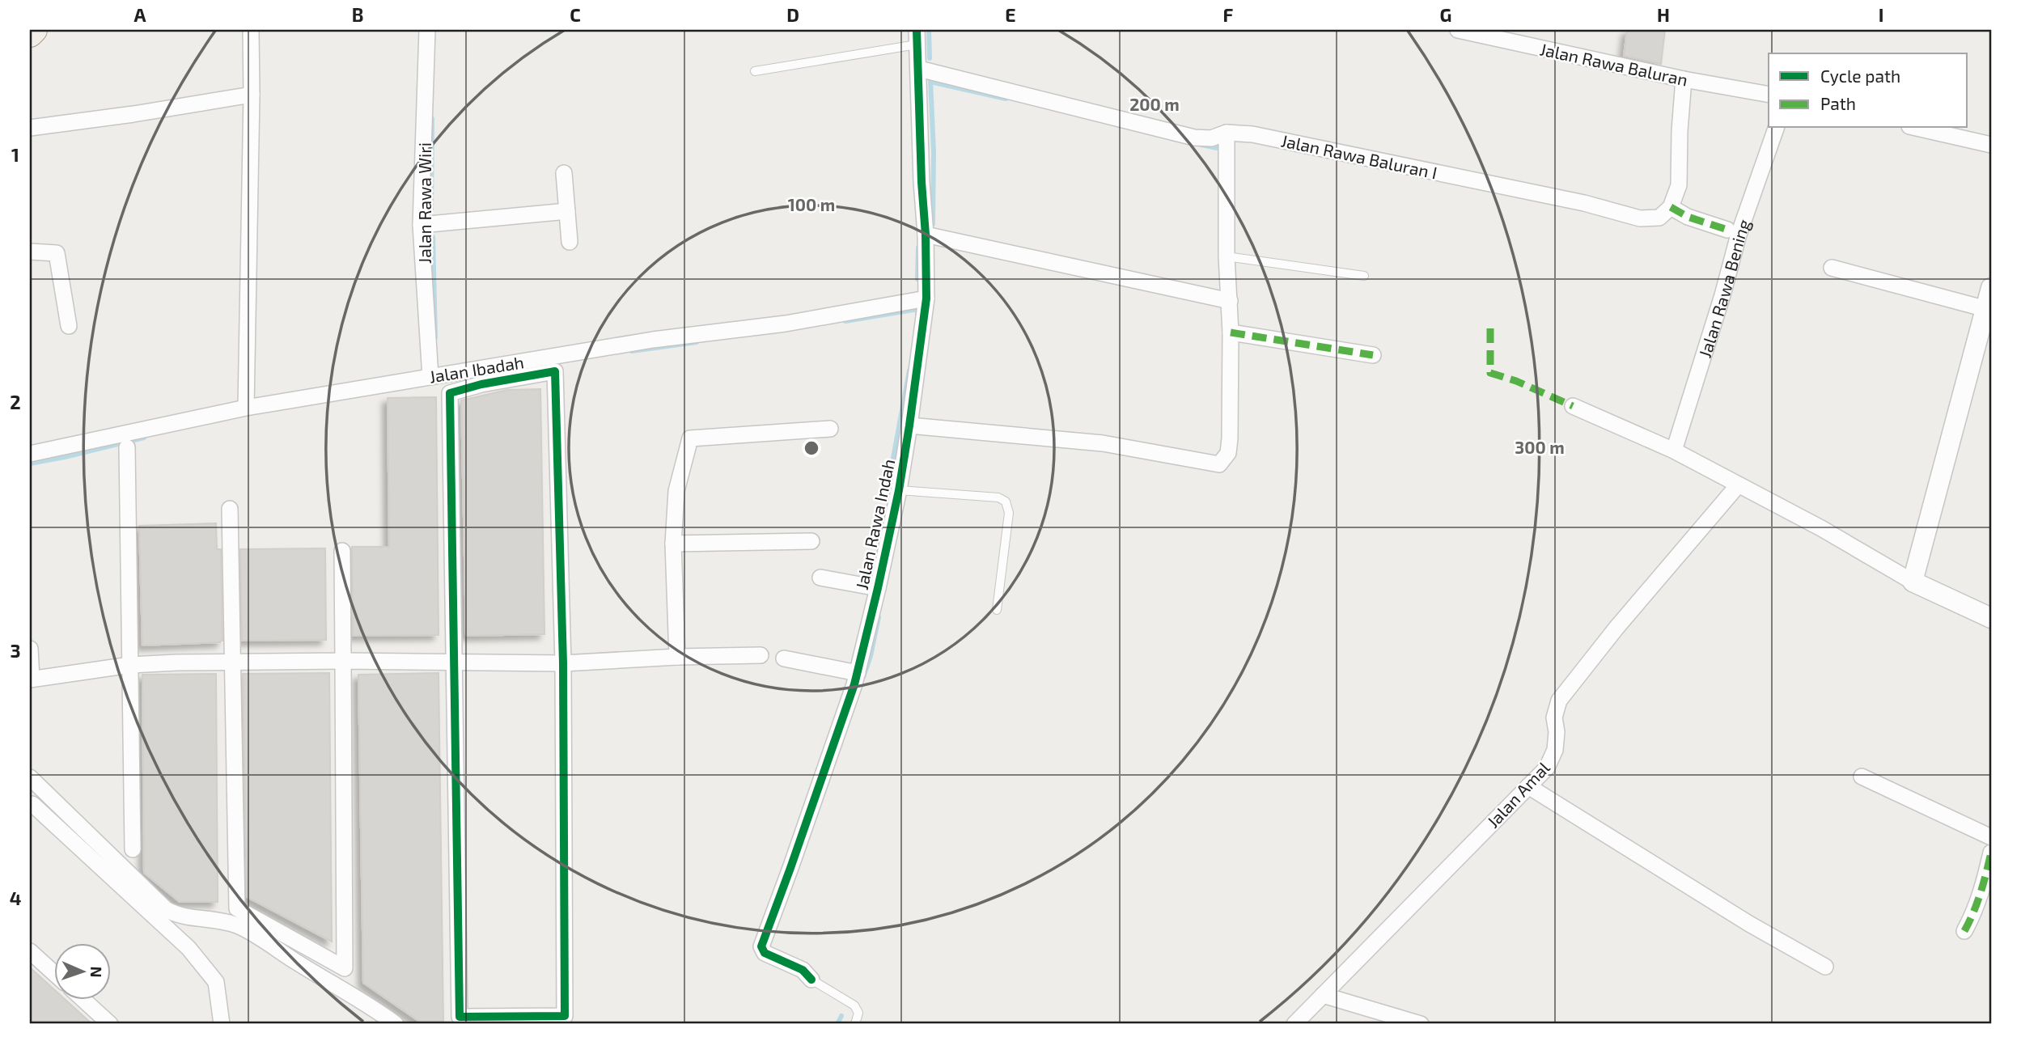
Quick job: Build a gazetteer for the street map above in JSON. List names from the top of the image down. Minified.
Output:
{"streets":{"street":["Jalan Rawa Baluran","Jalan Rawa Baluran I","Jalan Rawa Wiri","Jalan Rawa Bening","Jalan Ibadah","Jalan Rawa Indah","Jalan Amal"]},"crossings":[["Jalan Rawa Baluran I","Jalan Rawa Indah"],["Jalan Rawa Wiri","Jalan Ibadah"],["Jalan Ibadah","Jalan Rawa Indah"]],"legend":["Cycle path","Path"],"north":"right","grid":{"columns":["A","B","C","D","E","F","G","H","I"],"rows":["1","2","3","4"]},"rings":["200 m","100 m","300 m"]}
